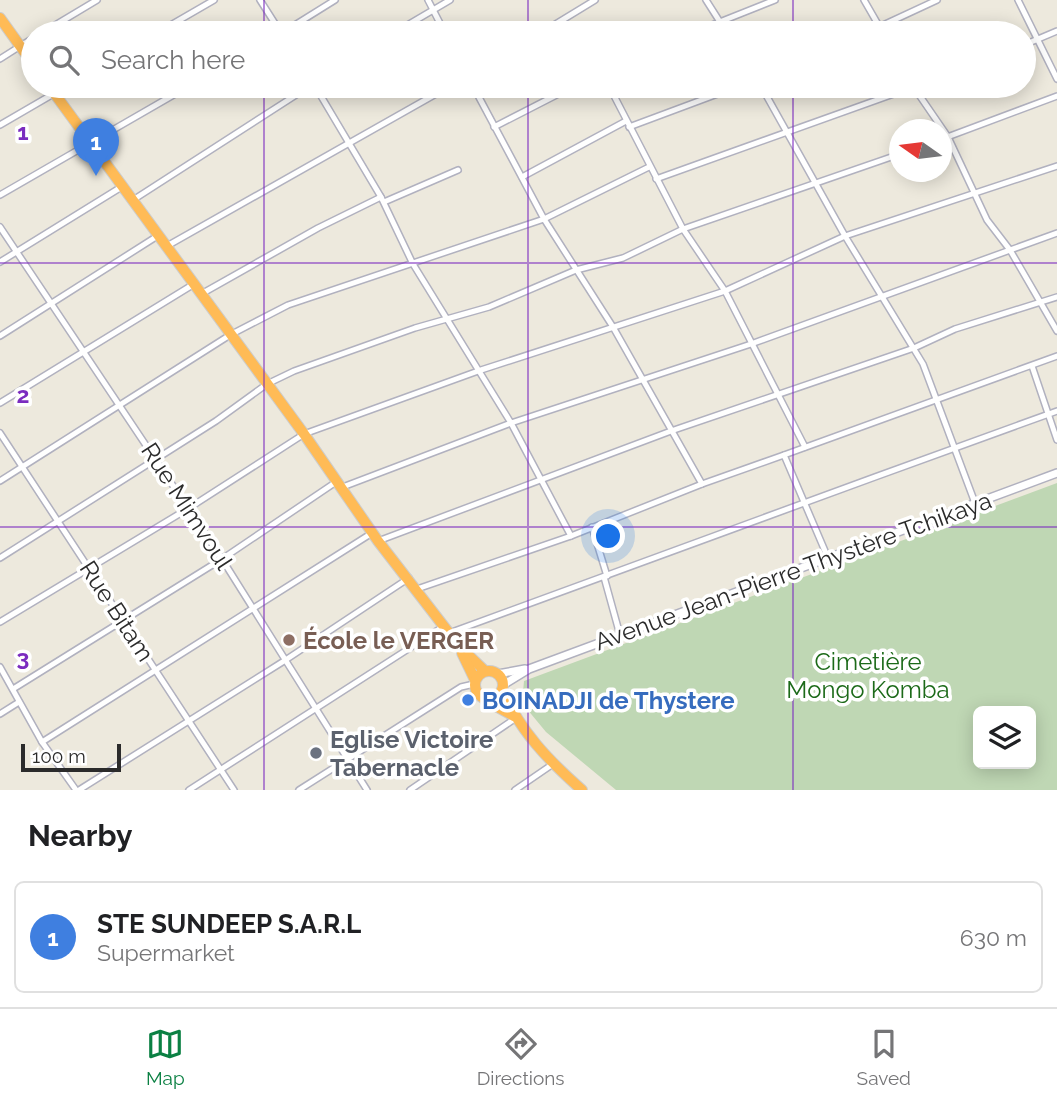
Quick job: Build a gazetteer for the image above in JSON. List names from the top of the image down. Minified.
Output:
{"streets":{"street":["Rue Mimvoul","Avenue Jean-Pierre Thystère Tchikaya","Rue Bitam"]},"parks":["Cimetière Mongo Komba"],"places":["École le VERGER","BOINADJI de Thystere","Eglise Victoire Tabernacle"],"scale_bar":"100 m","north":"left","page":{"search":"Search here","pins":"1","scale":"100 m","heading":"Nearby","list":[{"mark":"1","name":"STE SUNDEEP S.A.R.L","note":"Supermarket","value":"630 m"}],"nav":["Map","Directions","Saved"]},"grid":{"rows":["1","2","3"]}}
